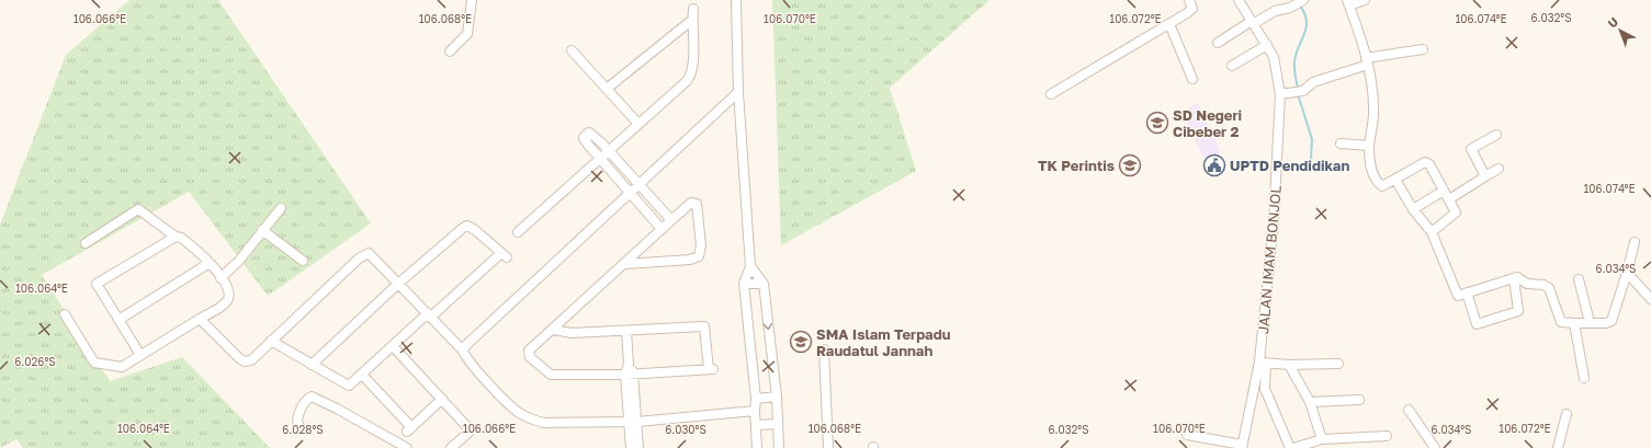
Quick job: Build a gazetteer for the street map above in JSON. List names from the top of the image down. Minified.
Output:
{"streets":{"street":["JALAN IMAM BONJOL"]},"places":{"school or university":["SD Negeri Cibeber 2","TK Perintis","SMA Islam Terpadu Raudatul Jannah"],"public building":["UPTD Pendidikan"]},"north":"top left","coordinates":["6.032°S","106.066°E","106.070°E","106.072°E","106.074°E","106.068°E","6.034°S","106.064°E","6.026°S","6.028°S","6.030°S"]}
